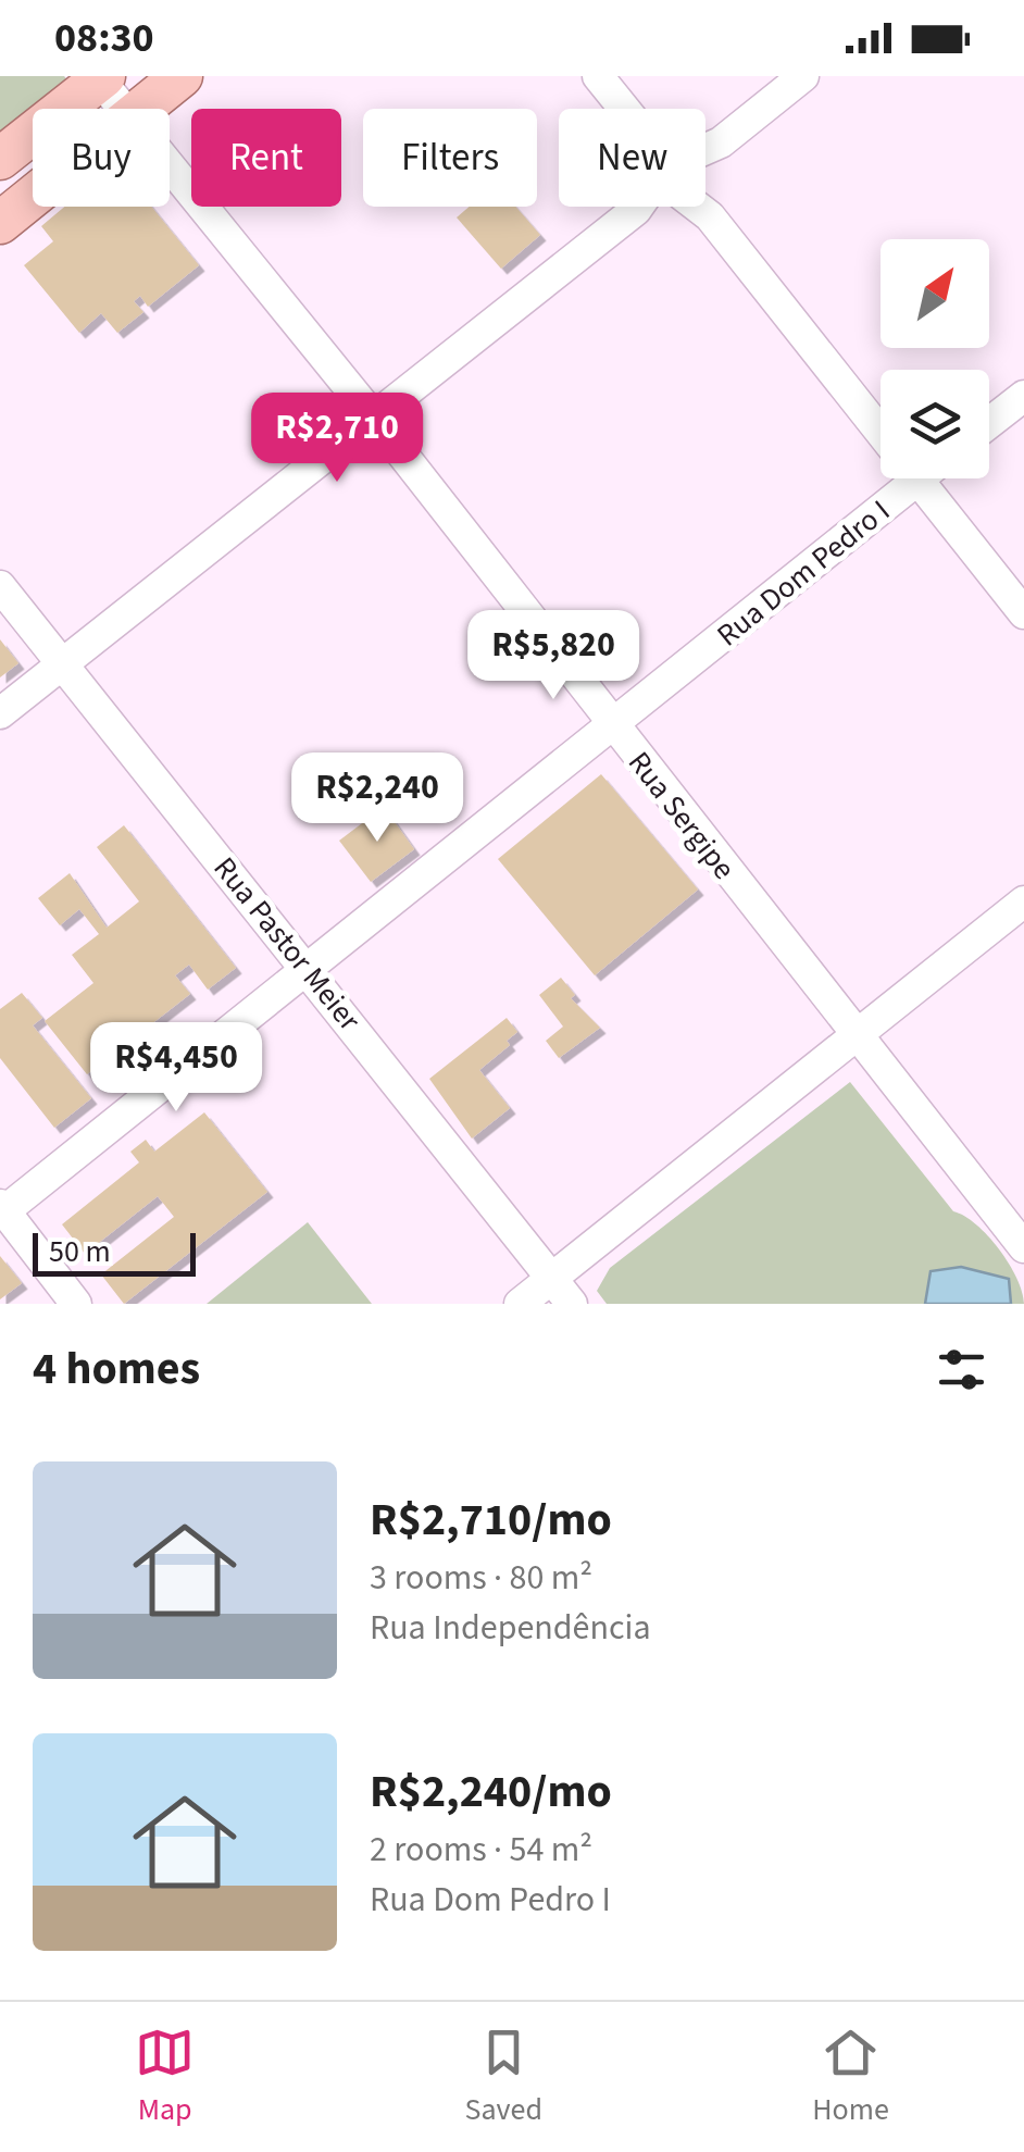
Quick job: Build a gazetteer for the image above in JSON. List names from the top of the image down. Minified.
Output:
{"streets":{"street":["Rua Dom Pedro I","Rua Sergipe","Rua Pastor Meier"]},"crossings":[["Rua Dom Pedro I","Rua Sergipe"],["Rua Dom Pedro I","Rua Pastor Meier"]],"scale_bar":"50 m","north":"top right","page":{"status":"08:30","chip":["Buy","Rent","Filters","New"],"price":["R$2,710","R$5,820","R$2,240","R$4,450"],"scale":"50 m","heading":"4 homes","list":[{"name":"R$2,710/mo","note":"3 rooms · 80 m² · Rua Independência"},{"name":"R$2,240/mo","note":"2 rooms · 54 m² · Rua Dom Pedro I"}],"tabs":["Map","Saved","Home"]}}
